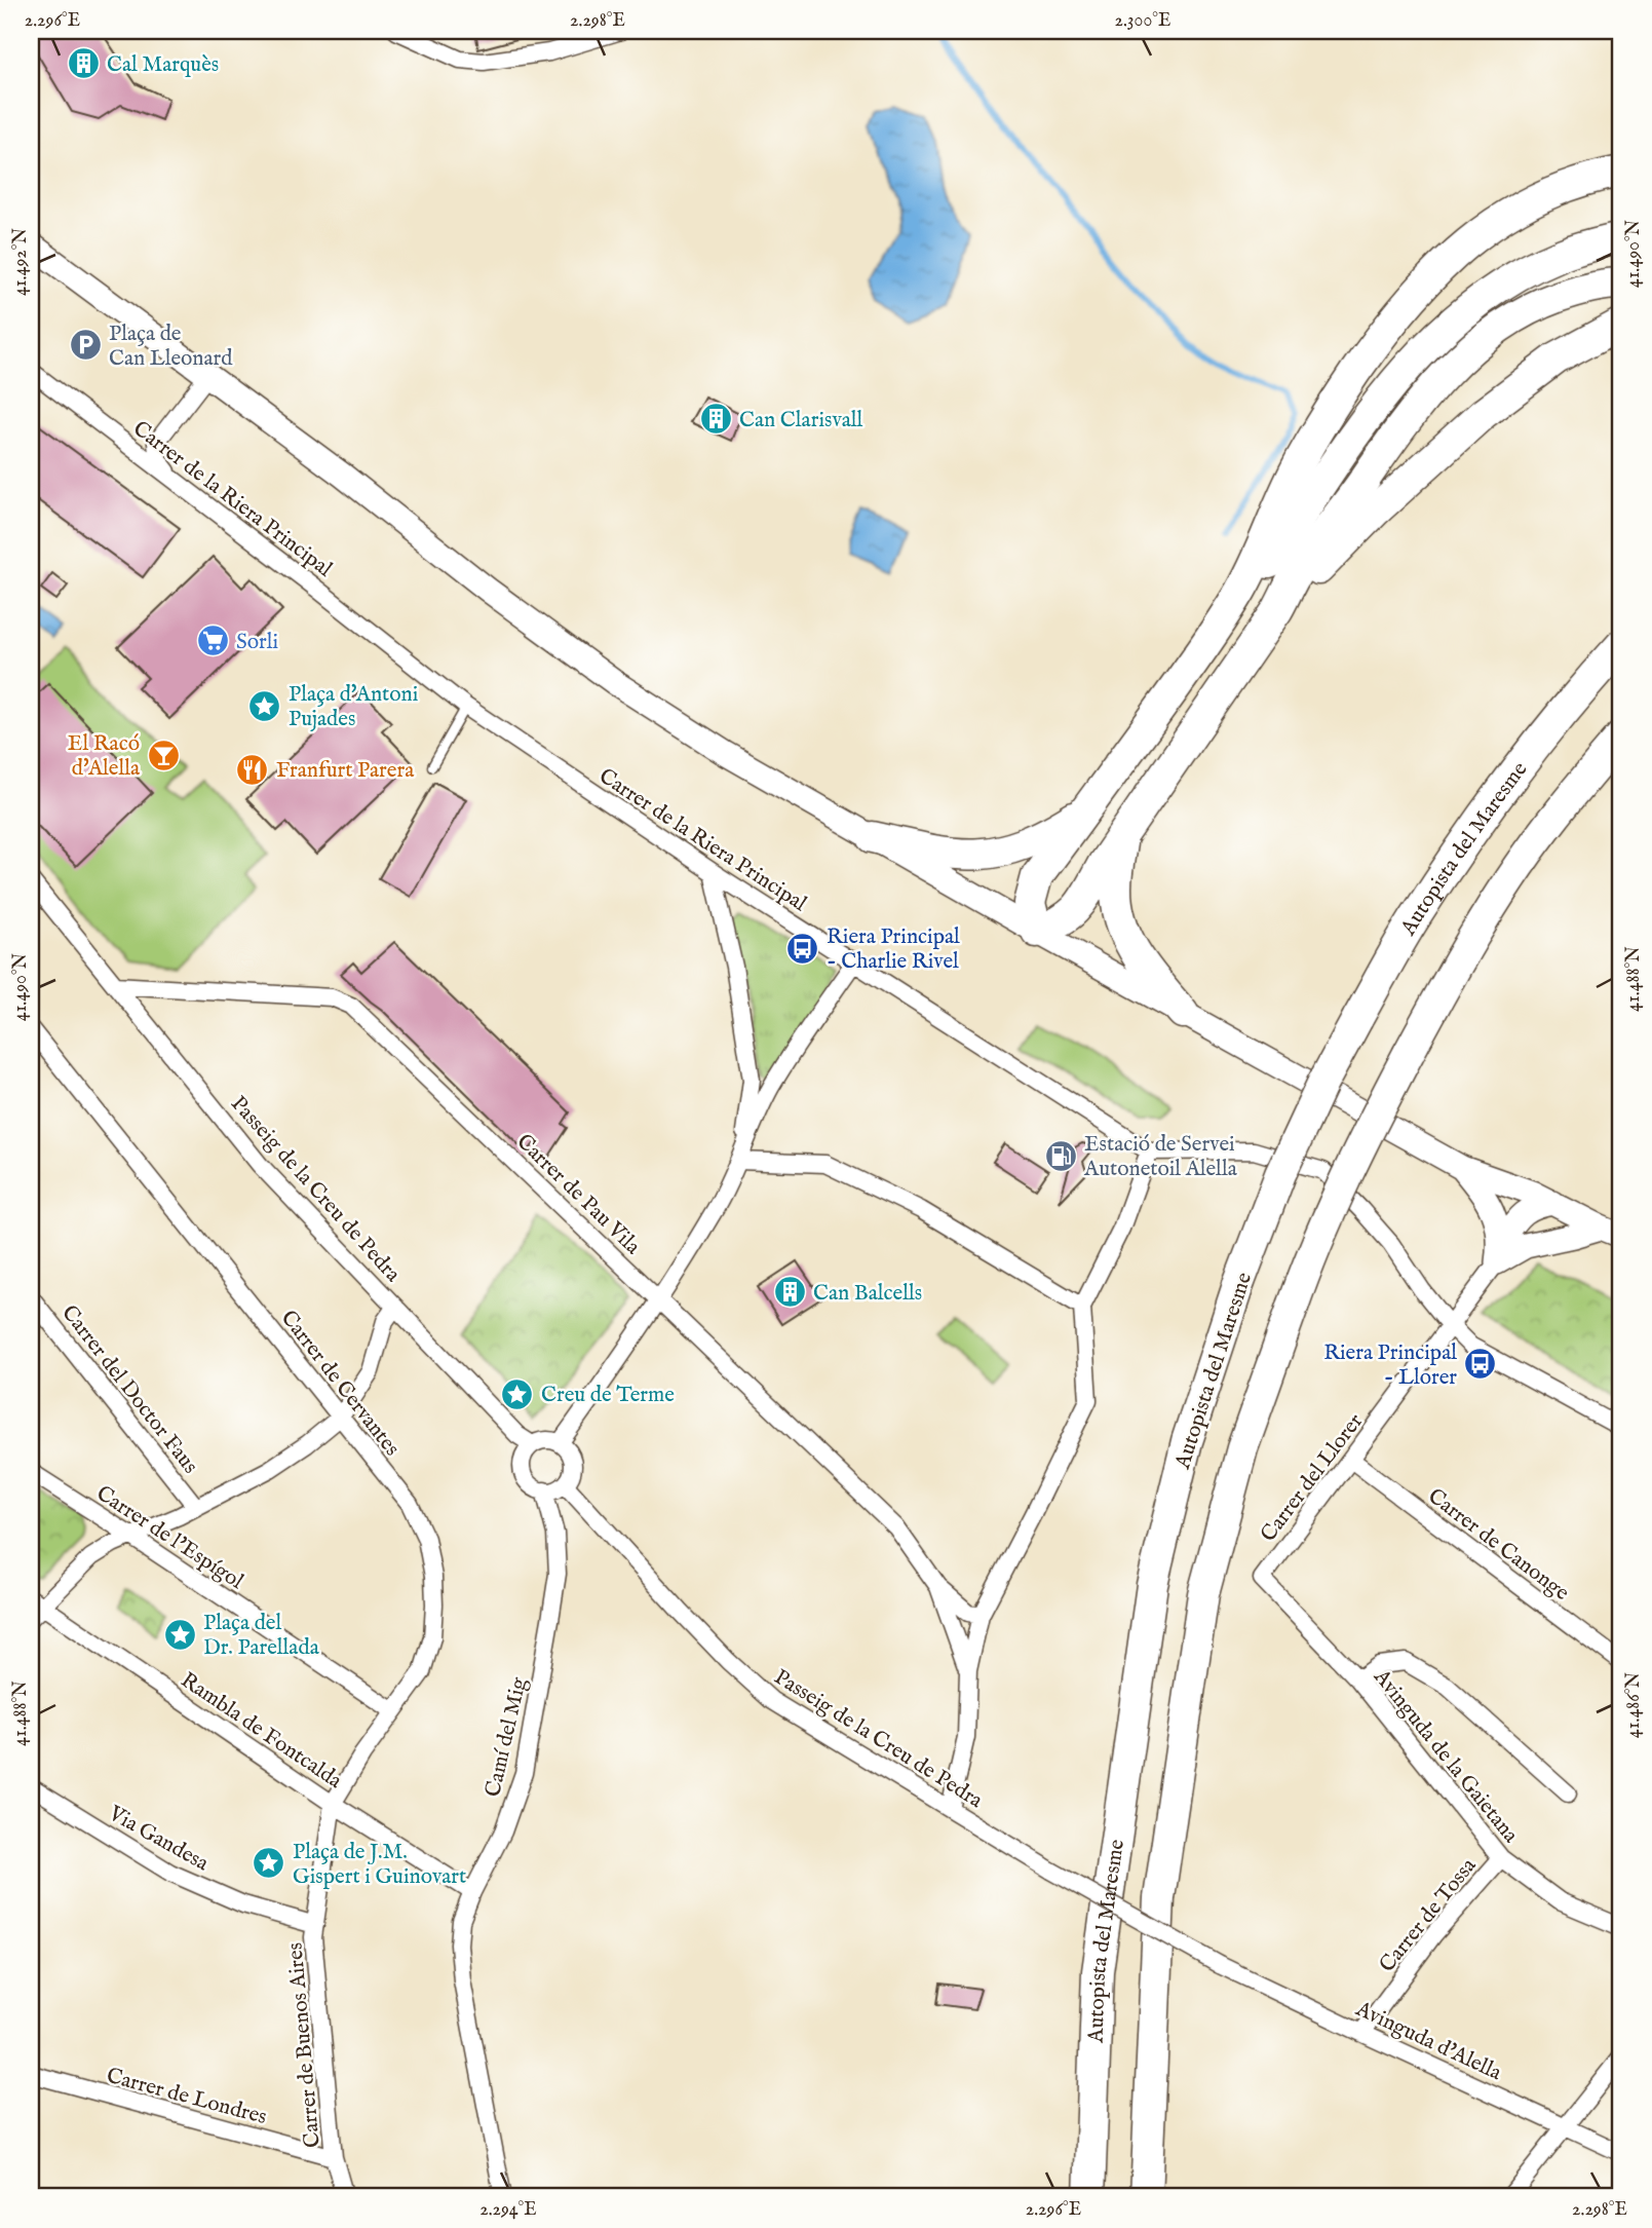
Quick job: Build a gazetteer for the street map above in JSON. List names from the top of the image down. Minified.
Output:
{"streets":{"highway":["Autopista del Maresme"],"street":["Carrer de la Riera Principal","Passeig de la Creu de Pedra","Carrer de Pau Vila","Carrer de Cervantes","Carrer del Doctor Faus","Carrer del Llorer","Carrer de l'Espígol","Carrer de Canonge","Rambla de Fontcalda","Camí del Mig","Avinguda de la Gaietana","Via Gandesa","Carrer de Tossa","Avinguda d'Alella","Carrer de Buenos Aires","Carrer de Londres"]},"crossings":[["Passeig de la Creu de Pedra","Carrer de Pau Vila"],["Passeig de la Creu de Pedra","Camí del Mig"],["Passeig de la Creu de Pedra","Avinguda d'Alella"],["Carrer de Cervantes","Carrer de l'Espígol"],["Carrer de Cervantes","Rambla de Fontcalda"],["Carrer de Cervantes","Carrer de Buenos Aires"],["Carrer del Llorer","Carrer de Canonge"],["Carrer del Llorer","Avinguda de la Gaietana"],["Rambla de Fontcalda","Camí del Mig"],["Rambla de Fontcalda","Carrer de Buenos Aires"],["Avinguda de la Gaietana","Carrer de Tossa"],["Via Gandesa","Carrer de Buenos Aires"],["Carrer de Tossa","Avinguda d'Alella"],["Carrer de Buenos Aires","Carrer de Londres"]],"places":{"building":["Cal Marquès","Can Clarisvall","Can Balcells"],"parking":["Plaça de Can Lleonard"],"supermarket":["Sorli"],"place":["Plaça d'Antoni Pujades","Creu de Terme","Plaça del Dr. Parellada","Plaça de J.M. Gispert i Guinovart"],"bar":["El Racó d'Alella"],"restaurant":["Franfurt Parera"],"bus stop":["Riera Principal - Charlie Rivel","Riera Principal - Llorer"],"fuel station":["Estació de Servei Autonetoil Alella"]},"coordinates":["2.296°E","2.298°E","2.300°E","41.490°N","41.492°N","41.488°N","41.486°N","2.294°E"]}
